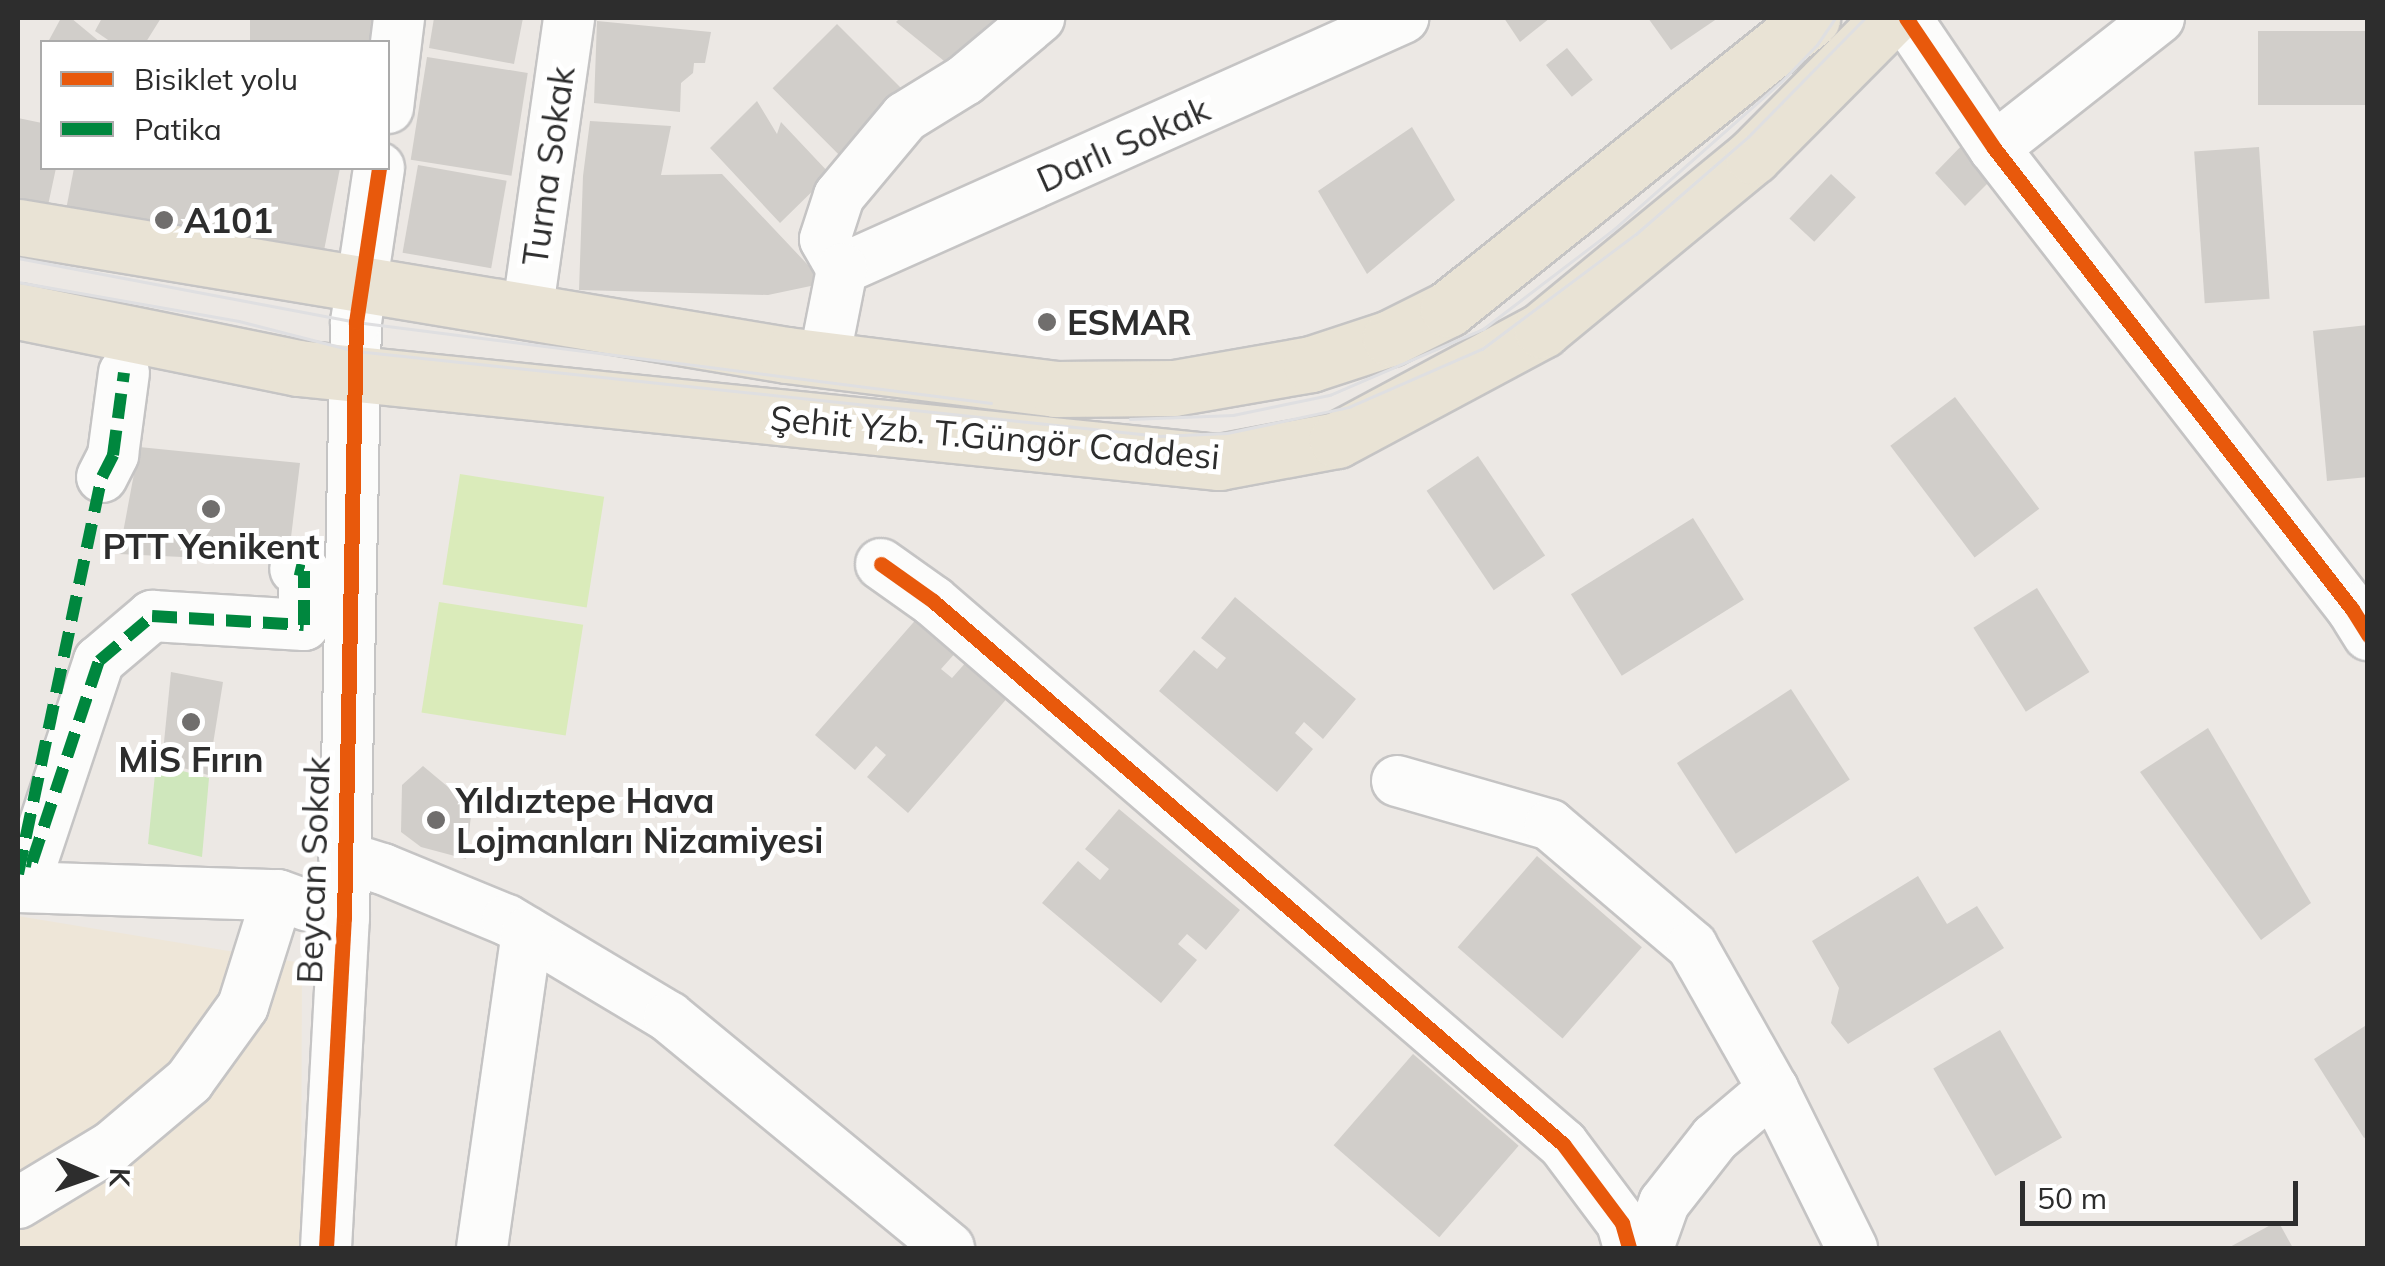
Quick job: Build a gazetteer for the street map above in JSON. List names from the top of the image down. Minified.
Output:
{"streets":{"main road":["Şehit Yzb. T.Güngör Caddesi"],"street":["Darlı Sokak","Turna Sokak","Beycan Sokak"]},"crossings":[["Turna Sokak","Şehit Yzb. T.Güngör Caddesi"],["Şehit Yzb. T.Güngör Caddesi","Beycan Sokak"]],"places":["A101","ESMAR","PTT Yenikent","MİS Fırın","Yıldıztepe Hava Lojmanları Nizamiyesi"],"legend":["Bisiklet yolu","Patika"],"scale_bar":"50 m","north":"right"}
